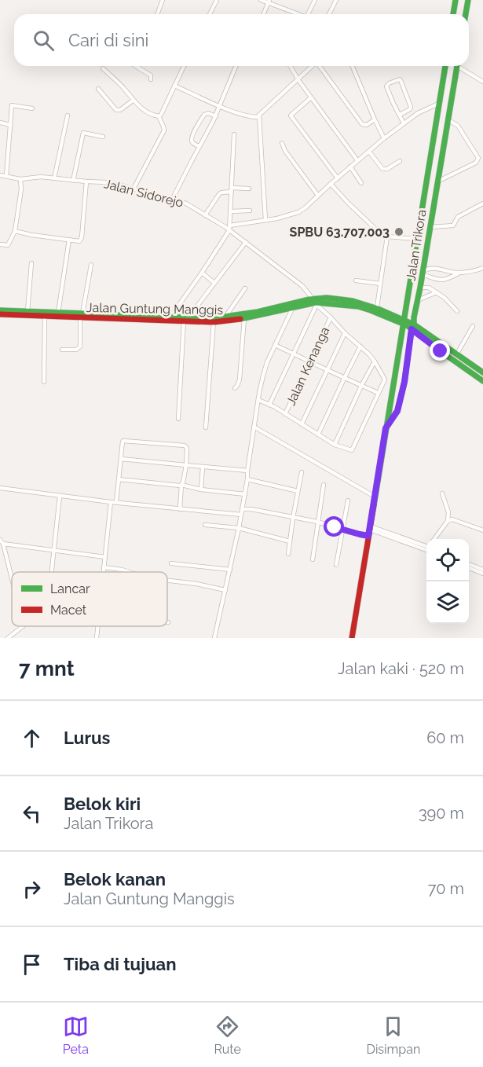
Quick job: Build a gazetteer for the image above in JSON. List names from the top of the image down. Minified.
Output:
{"streets":{"main road":["Jalan Trikora","Jalan Guntung Manggis"],"street":["Jalan Sidorejo","Jalan Kenanga"]},"crossings":[["Jalan Sidorejo","Jalan Guntung Manggis"],["Jalan Sidorejo","Jalan Kenanga"],["Jalan Trikora","Jalan Guntung Manggis"]],"places":["SPBU 63.707.003"],"legend":["Lancar","Macet"],"page":{"search":"Cari di sini","heading":["7 mnt","Jalan kaki · 520 m"],"list":[["Lurus","60 m"],["Belok kiri","Jalan Trikora","390 m"],["Belok kanan","Jalan Guntung Manggis","70 m"],"Tiba di tujuan"],"nav":["Peta","Rute","Disimpan"]}}
